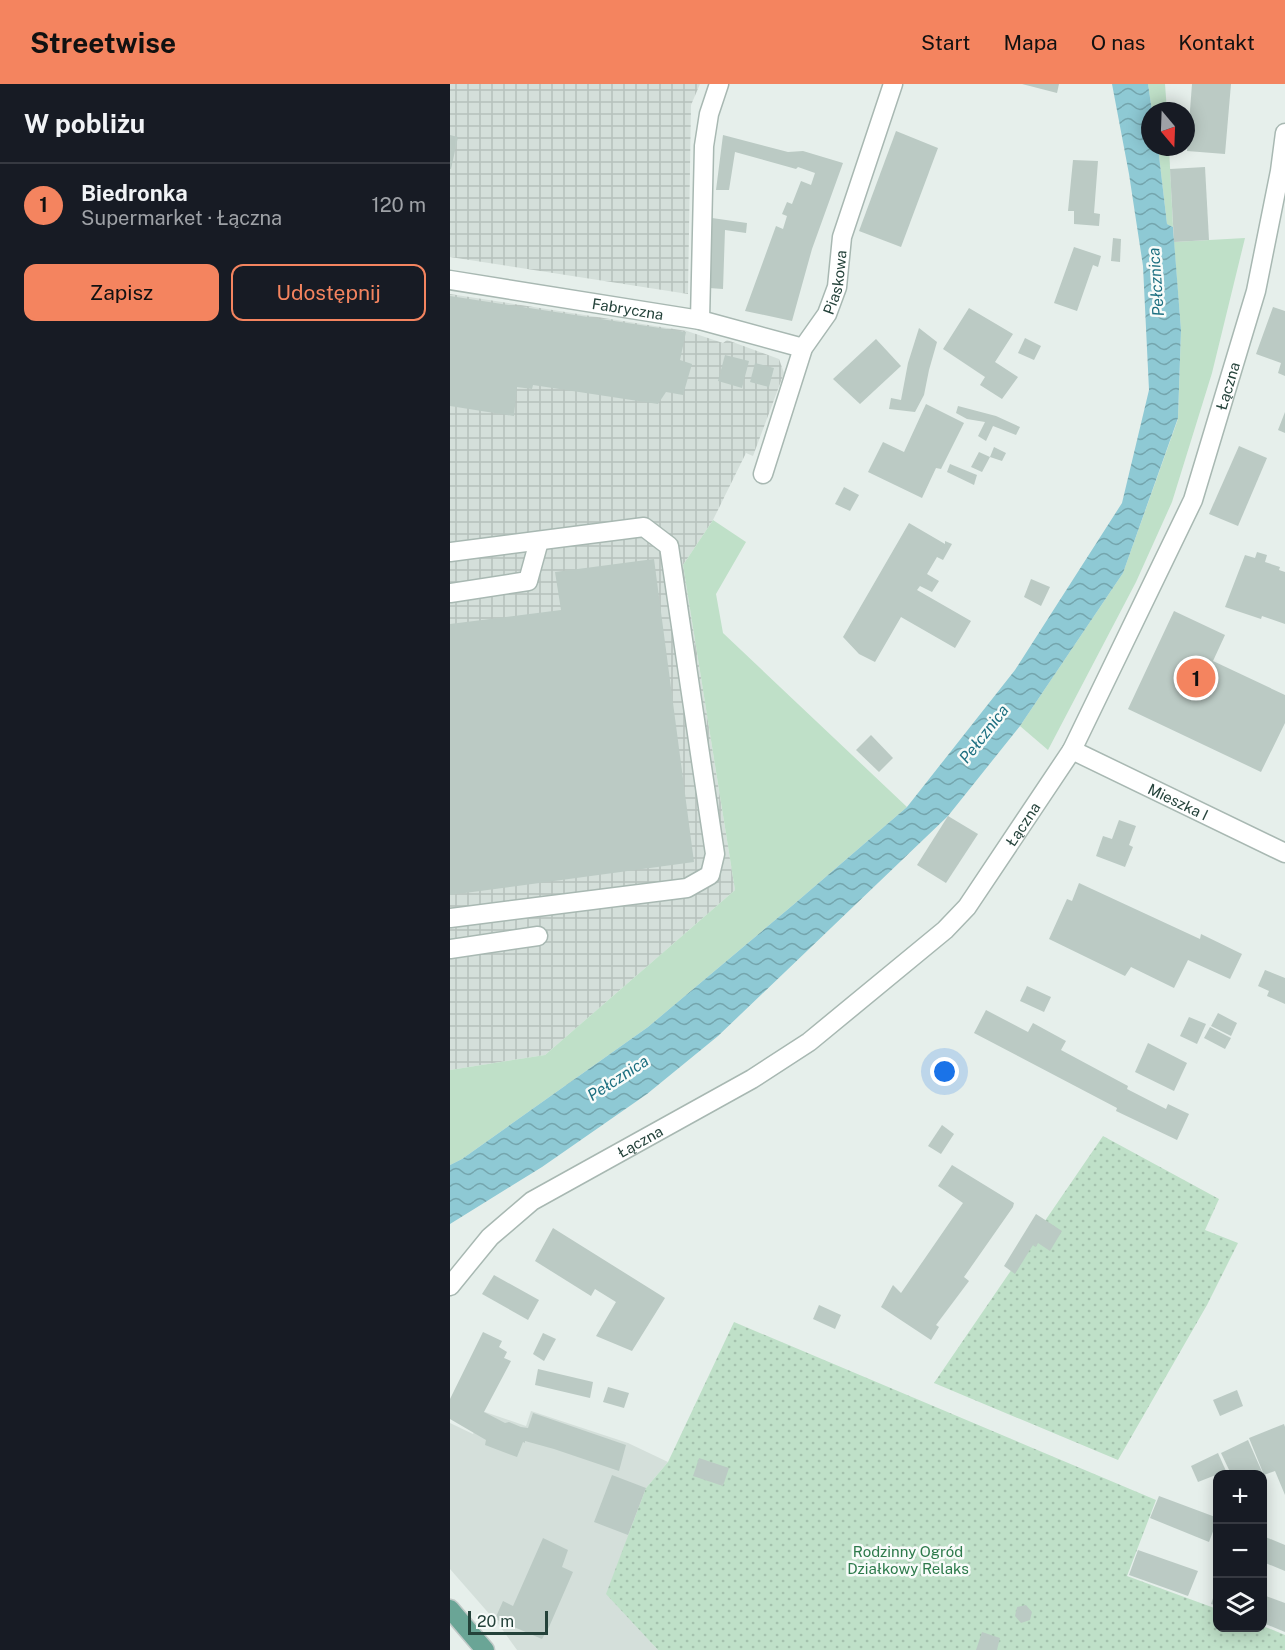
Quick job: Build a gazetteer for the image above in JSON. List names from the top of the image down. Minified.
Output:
{"streets":{"street":["Piaskowa","Fabryczna","Łączna","Mieszka I"]},"crossings":[["Piaskowa","Fabryczna"],["Łączna","Mieszka I"]],"water":["Pełcznica"],"parks":["Rodzinny Ogród Działkowy Relaks"],"scale_bar":"20 m","north":"bottom","page":{"header":"Streetwise","nav":["Start","Mapa","O nas","Kontakt"],"heading":"W pobliżu","list":[{"mark":"1","name":"Biedronka","note":"Supermarket · Łączna","value":"120 m"}],"buttons":["Zapisz","Udostępnij"],"pins":"1","map_buttons":["+","−"],"scale":"20 m"}}
